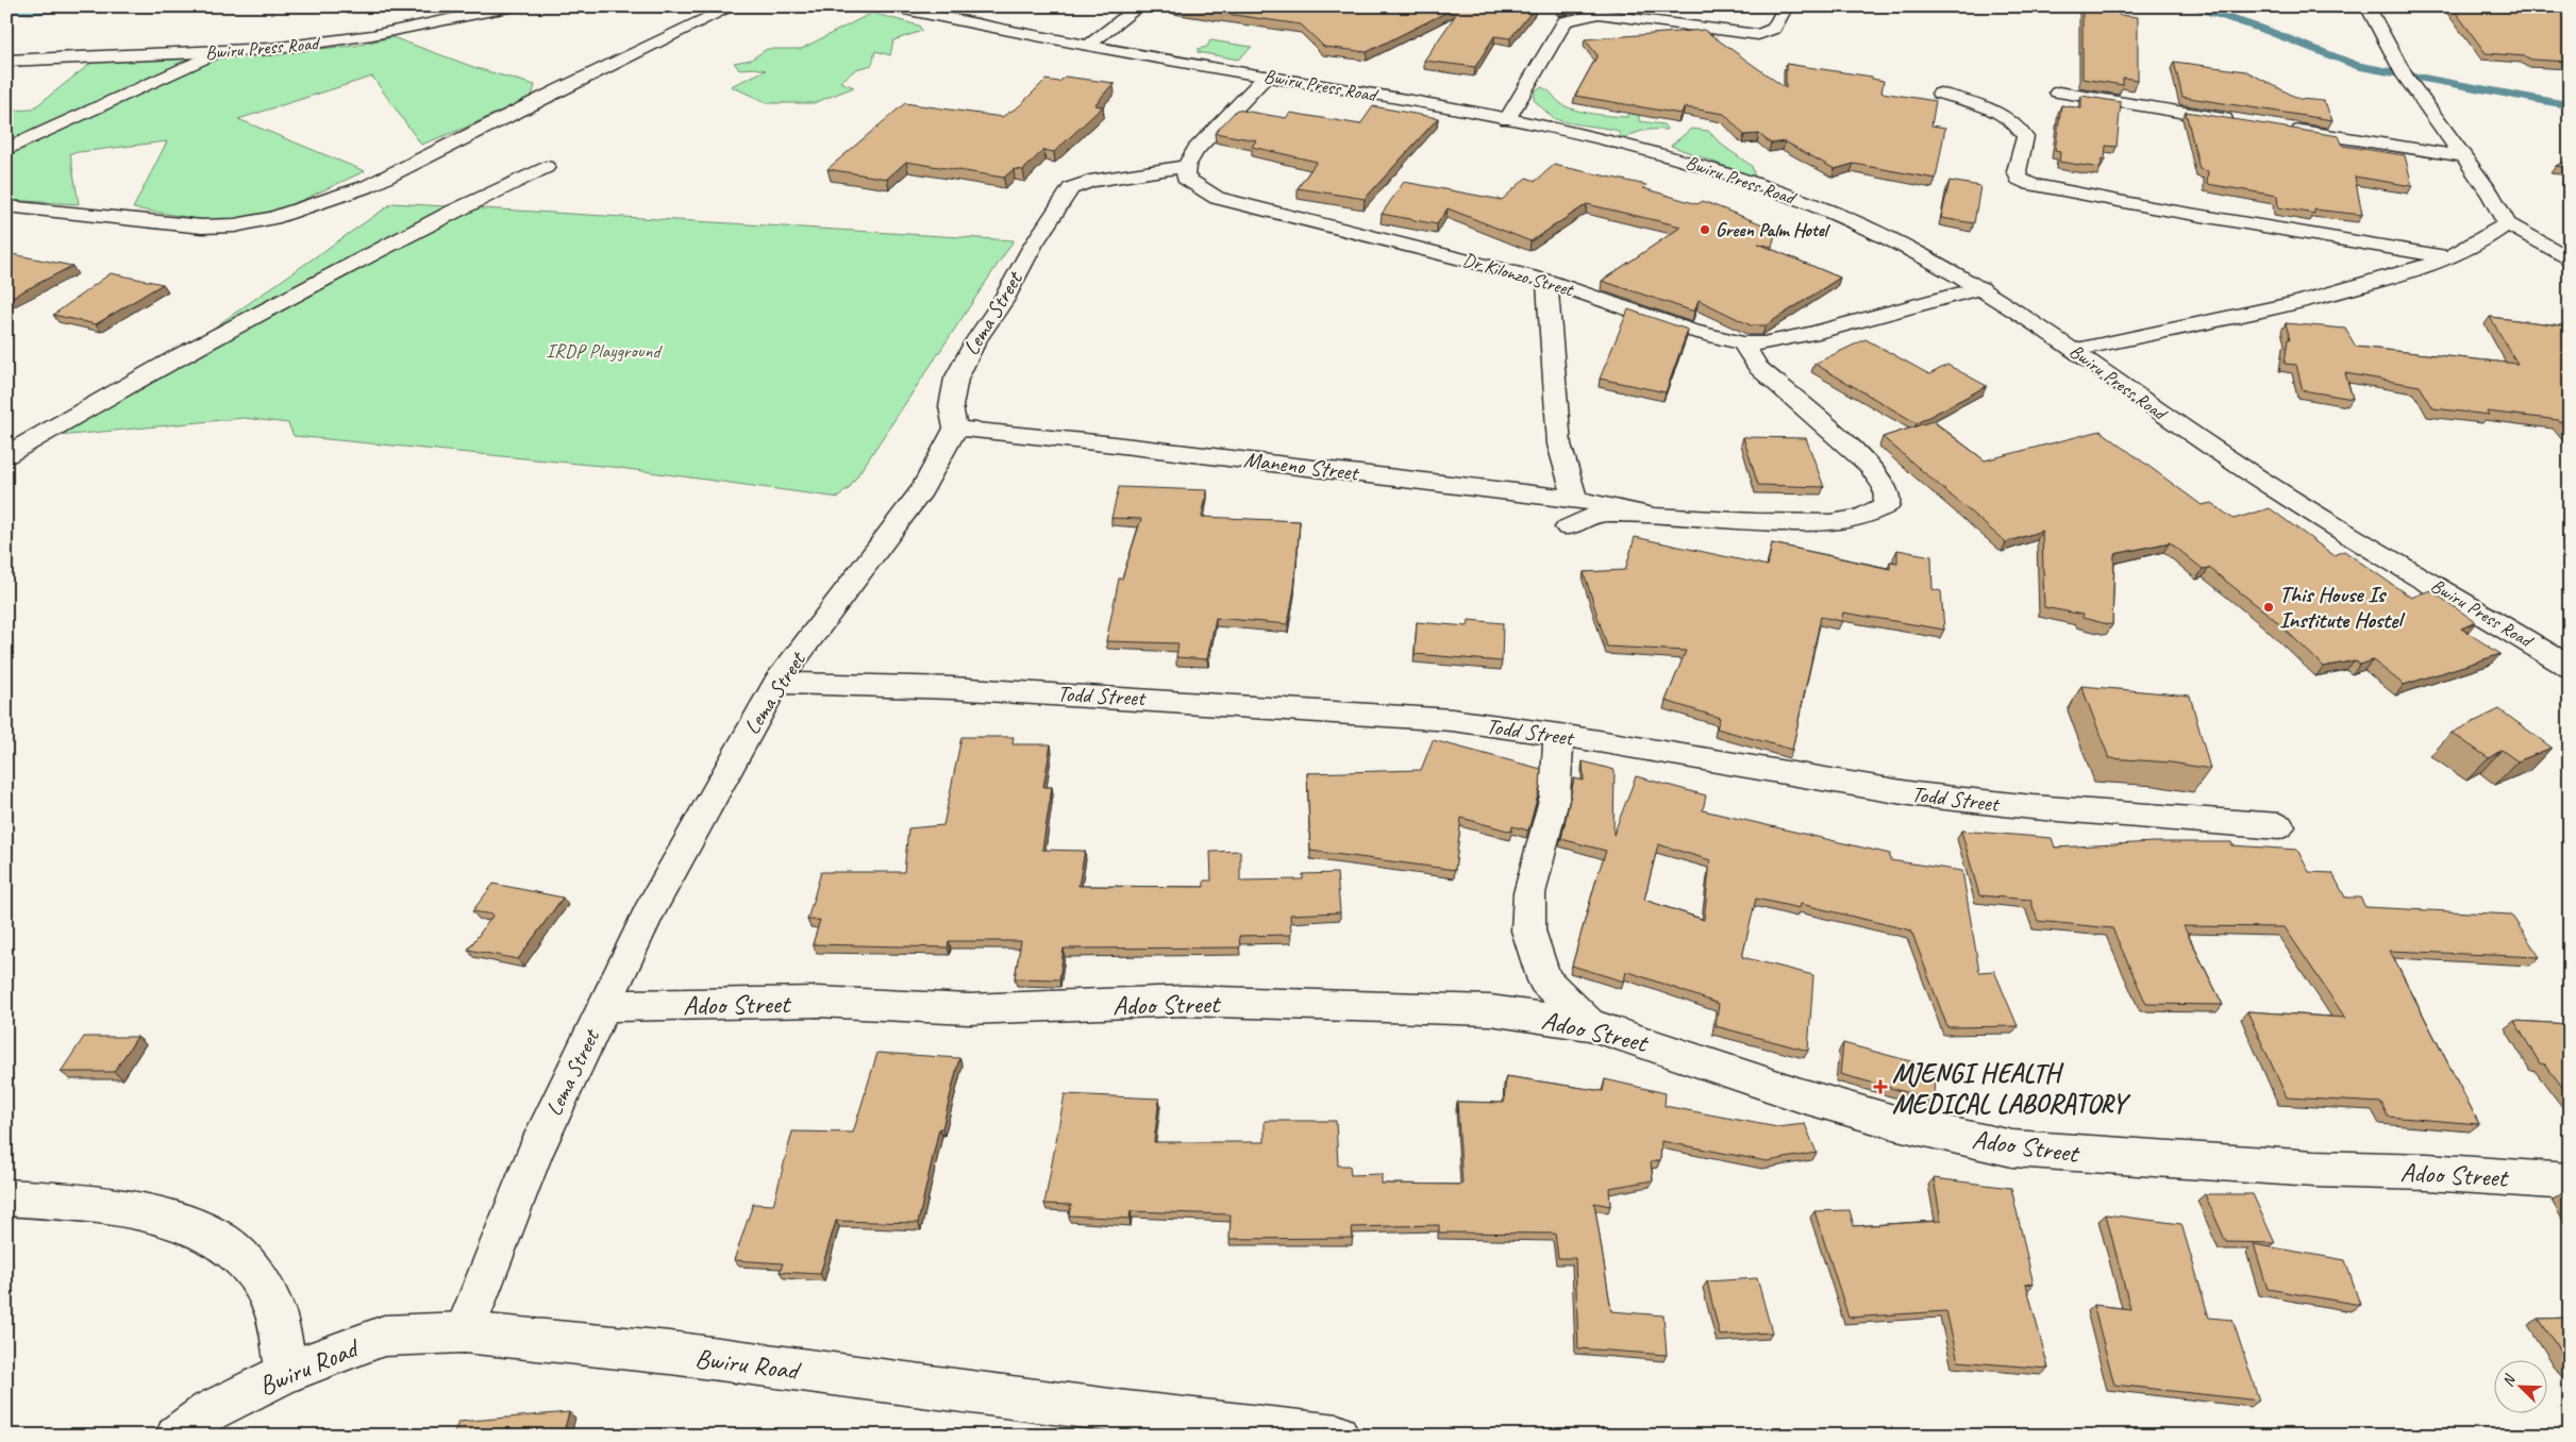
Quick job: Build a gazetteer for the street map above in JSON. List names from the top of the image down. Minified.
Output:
{"streets":{"street":["Bwiru Press Road","Dr Kilonzo Street","Lema Street","Maneno Street","Todd Street","Adoo Street","Bwiru Road"]},"crossings":[["Bwiru Press Road","Dr Kilonzo Street"],["Dr Kilonzo Street","Lema Street"],["Lema Street","Maneno Street"],["Lema Street","Todd Street"],["Lema Street","Adoo Street"],["Lema Street","Bwiru Road"]],"parks":["IRDP Playground"],"places":{"other":["Green Palm Hotel","This House Is Institute Hostel"],"health":["MJENGI HEALTH MEDICAL LABORATORY"]},"north":"top left"}
